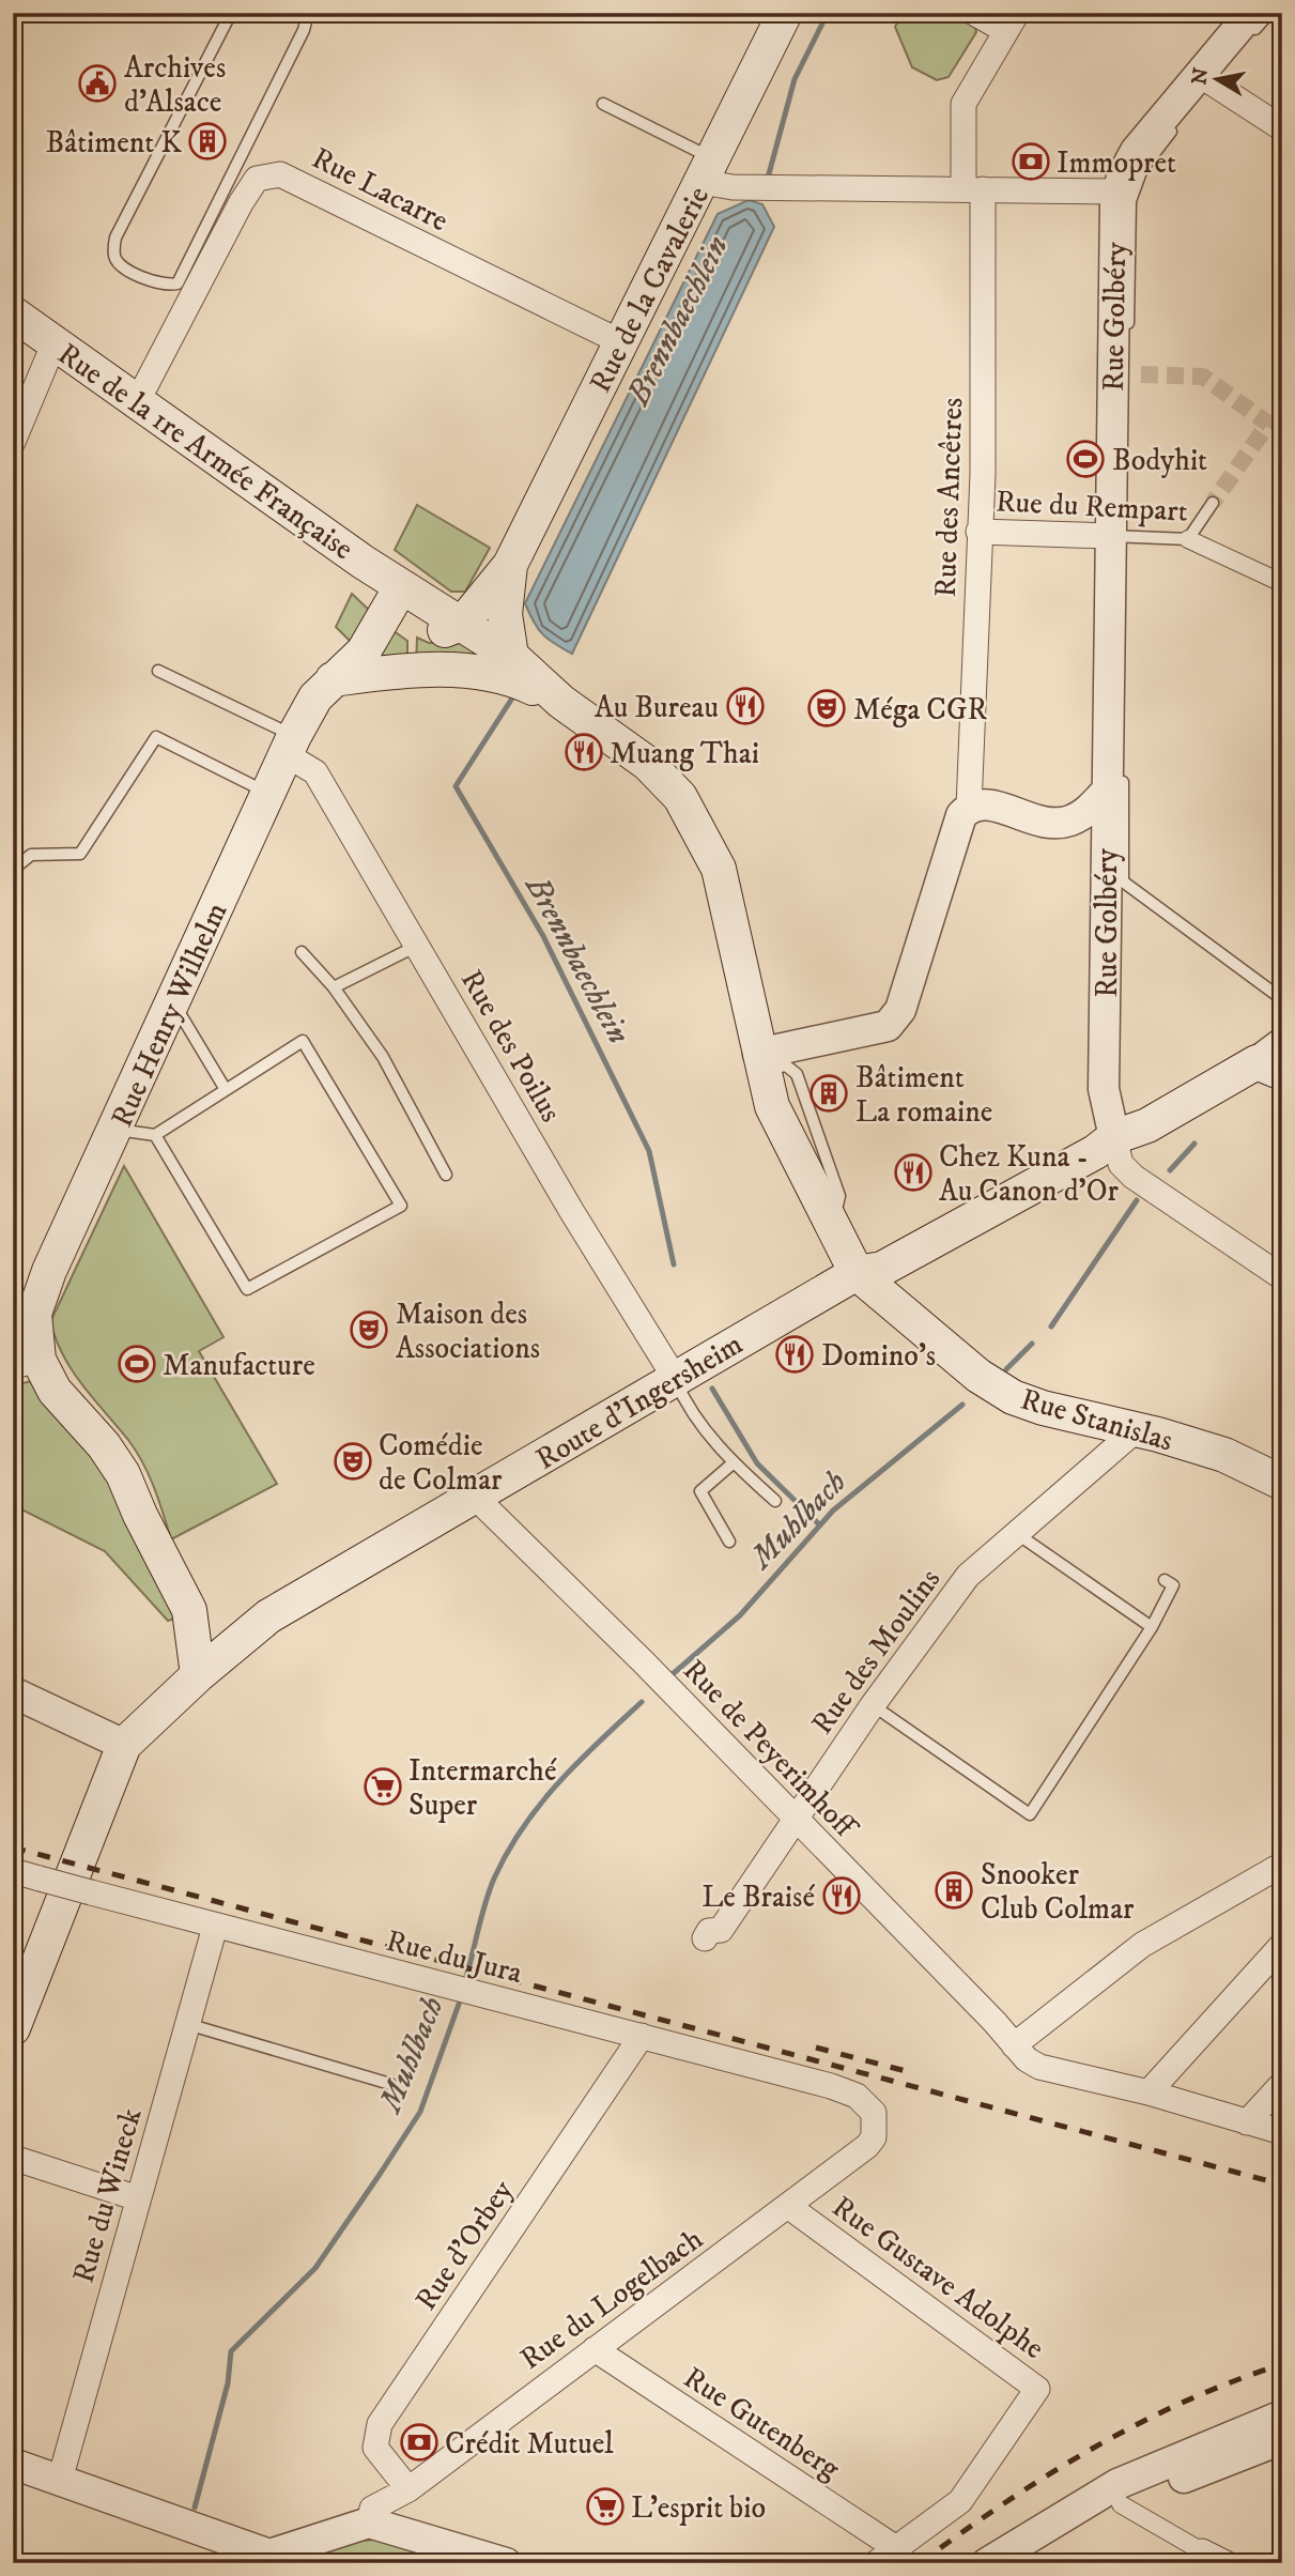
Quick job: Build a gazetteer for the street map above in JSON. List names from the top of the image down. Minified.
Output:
{"streets":{"main road":["Rue de la Cavalerie","Rue de la 1re Armée Française","Rue Henry Wilhelm","Route d'Ingersheim","Rue Stanislas"],"street":["Rue Lacarre","Rue Golbéry","Rue des Ancêtres","Rue du Rempart","Rue des Poilus","Rue des Moulins","Rue de Peyerimhoff","Rue du Jura","Rue du Wineck","Rue d'Orbey","Rue Gustave Adolphe","Rue du Logelbach","Rue Gutenberg"]},"crossings":[["Rue Lacarre","Rue de la Cavalerie"],["Rue Lacarre","Rue de la 1re Armée Française"],["Rue Golbéry","Rue du Rempart"],["Rue Golbéry","Route d'Ingersheim"],["Rue des Ancêtres","Rue du Rempart"],["Rue Henry Wilhelm","Rue des Poilus"],["Rue Henry Wilhelm","Route d'Ingersheim"],["Rue des Poilus","Route d'Ingersheim"],["Route d'Ingersheim","Rue Stanislas"],["Route d'Ingersheim","Rue de Peyerimhoff"],["Rue Stanislas","Rue des Moulins"],["Rue des Moulins","Rue de Peyerimhoff"],["Rue du Jura","Rue du Wineck"],["Rue du Jura","Rue d'Orbey"],["Rue du Jura","Rue du Logelbach"],["Rue d'Orbey","Rue du Logelbach"],["Rue Gustave Adolphe","Rue du Logelbach"],["Rue Gustave Adolphe","Rue Gutenberg"],["Rue du Logelbach","Rue Gutenberg"]],"water":["Brennbaechlein","Muhlbach"],"places":{"public building":["Archives d'Alsace"],"building":["Bâtiment K","Bâtiment La romaine","Snooker Club Colmar"],"bank":["Immopret","Crédit Mutuel"],"sports":["Bodyhit","Manufacture"],"restaurant":["Au Bureau","Muang Thai","Chez Kuna - Au Canon d'Or","Domino's","Le Braisé"],"theatre":["Méga CGR","Maison des Associations","Comédie de Colmar"],"supermarket":["Intermarché Super","L'esprit bio"]},"north":"left"}
